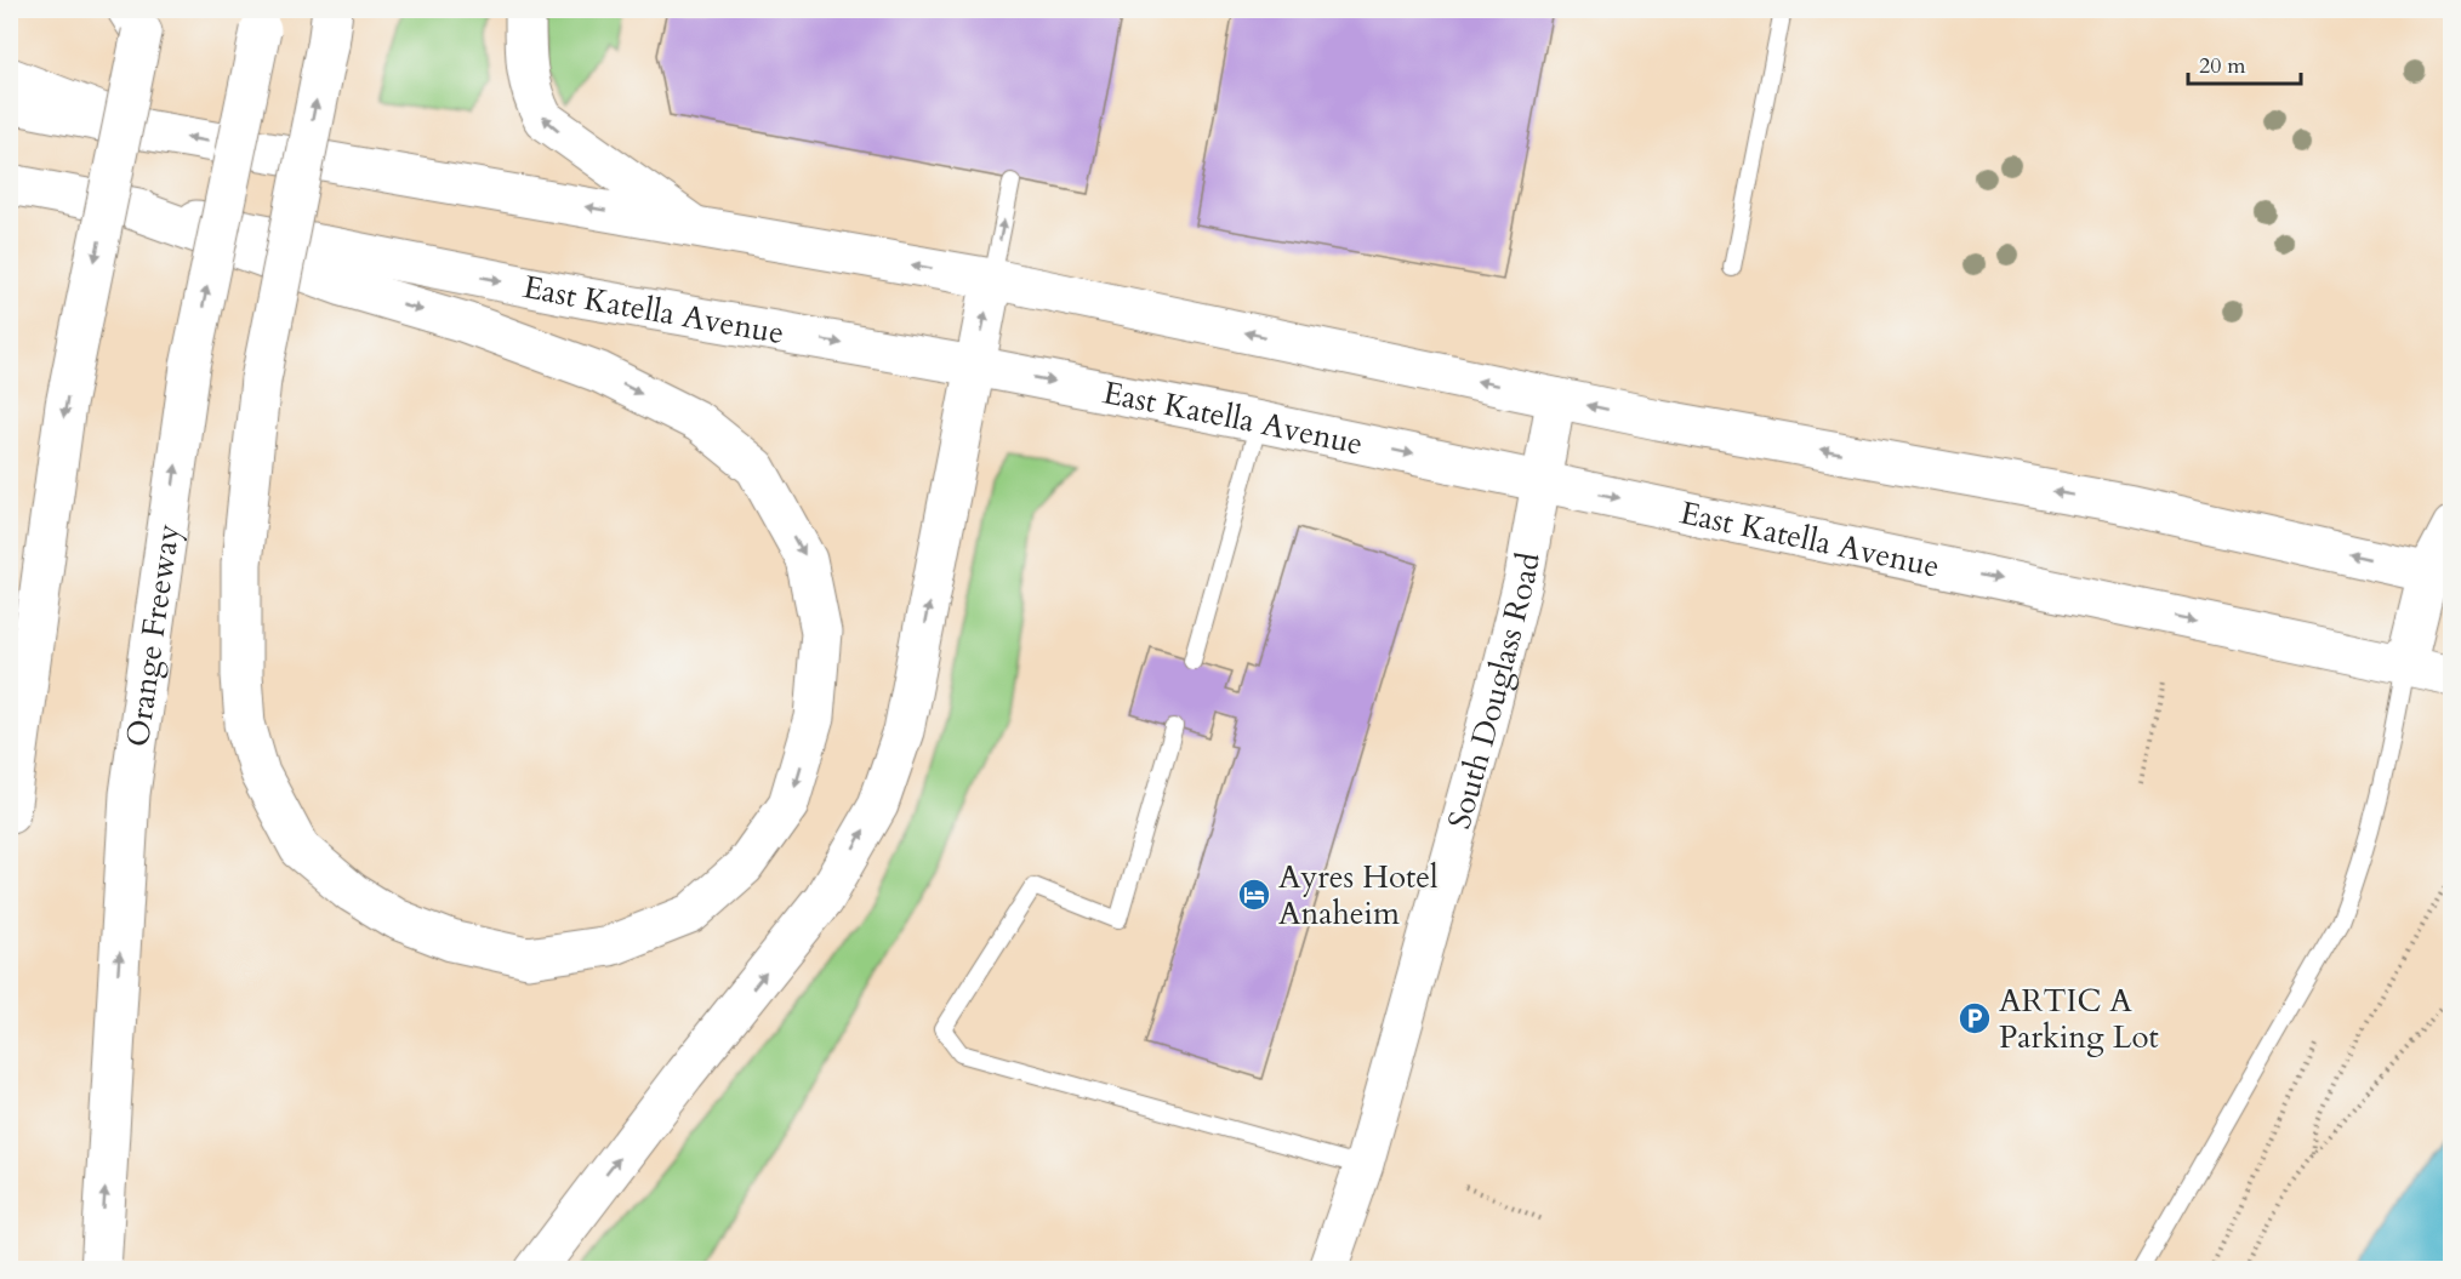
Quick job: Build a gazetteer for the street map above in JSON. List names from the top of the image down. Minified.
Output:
{"streets":{"main road":["East Katella Avenue","Orange Freeway"],"street":["South Douglass Road"]},"crossings":[["East Katella Avenue","South Douglass Road"]],"places":{"hotel":["Ayres Hotel Anaheim"],"parking":["ARTIC A Parking Lot"]},"scale_bar":"20 m"}
